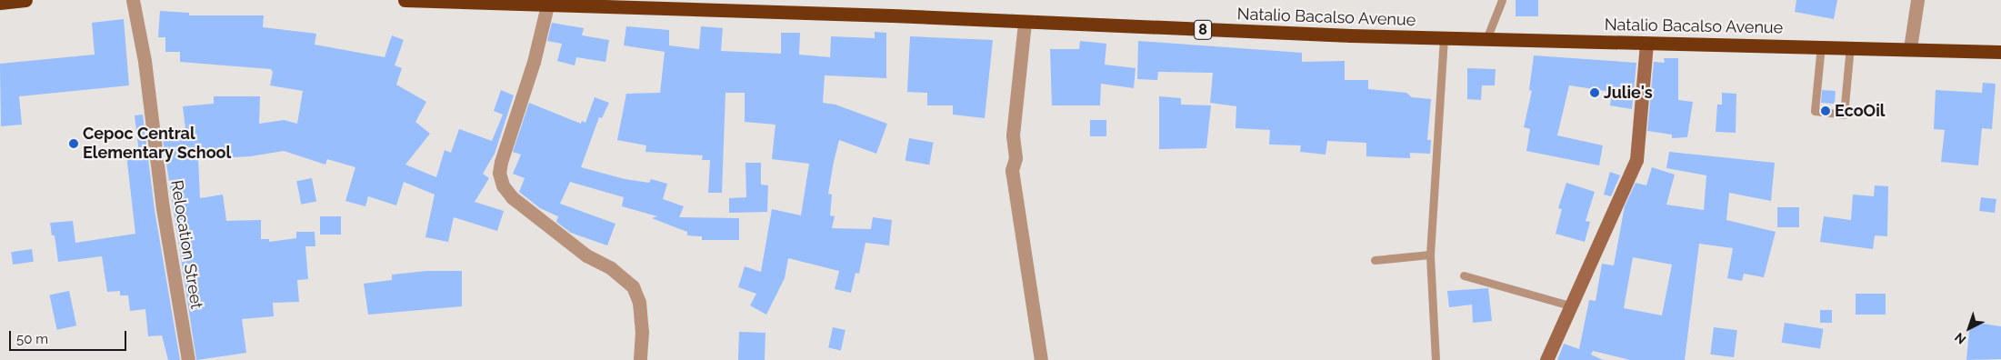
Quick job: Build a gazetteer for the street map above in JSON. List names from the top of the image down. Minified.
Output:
{"streets":{"highway":["Natalio Bacalso Avenue","8"],"street":["Relocation Street"]},"places":["Julie's","EcoOil","Cepoc Central Elementary School"],"scale_bar":"50 m","north":"bottom left"}
